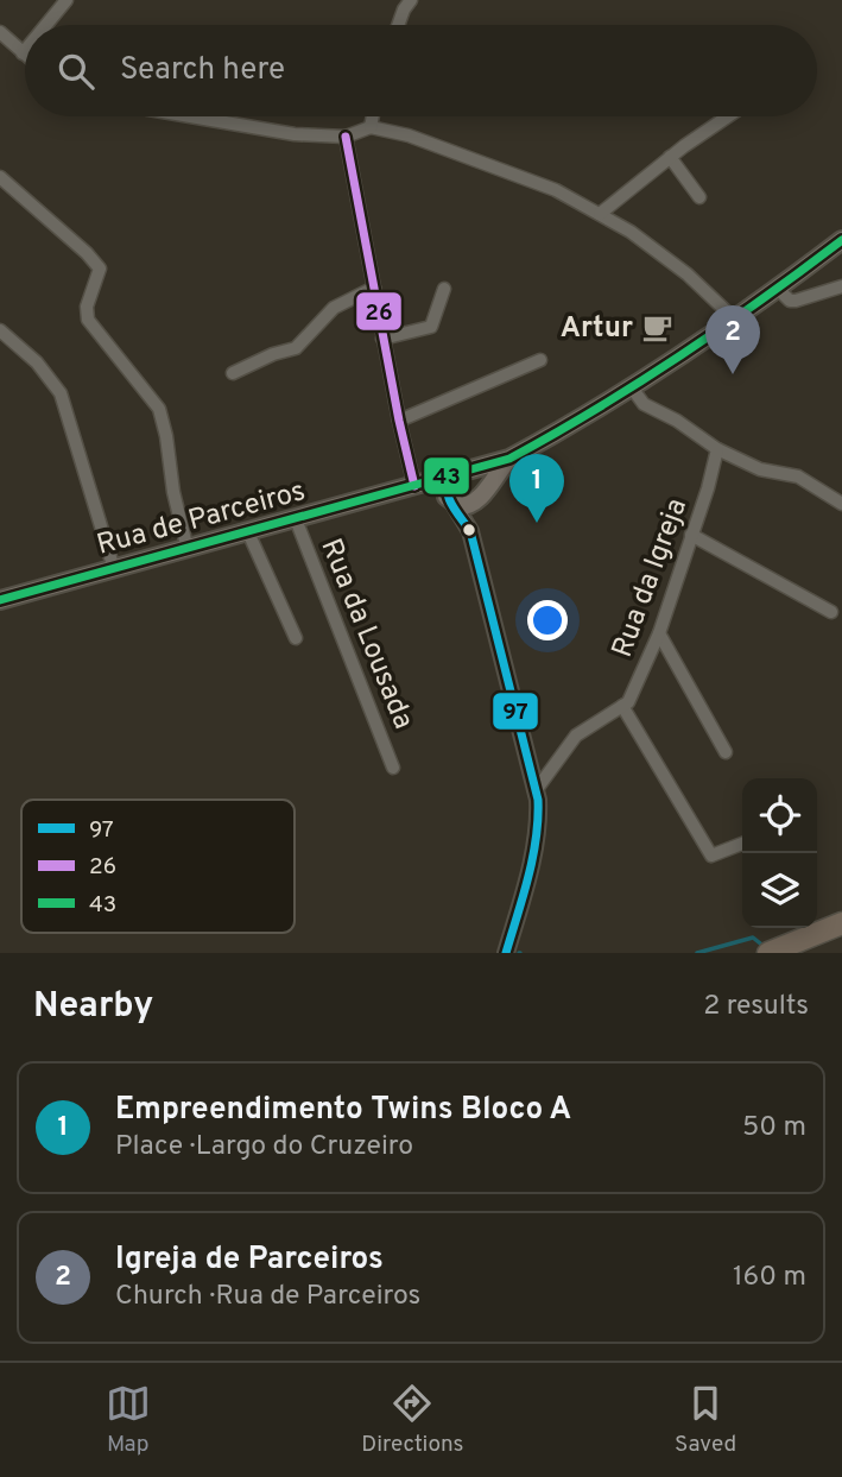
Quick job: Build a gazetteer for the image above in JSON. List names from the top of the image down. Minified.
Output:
{"streets":{"main road":["Rua de Parceiros"],"street":["Rua da Igreja","Rua da Lousada"]},"crossings":[["Rua de Parceiros","Rua da Lousada"]],"places":{"cafe":["Artur"]},"lines":["transit line 26","transit line 43","transit line 97"],"legend":["97","26","43"],"page":{"search":"Search here","pins":["2","1"],"heading":["Nearby","2 results"],"list":[{"mark":"1","name":"Empreendimento Twins Bloco A","note":"Place · Largo do Cruzeiro","value":"50 m"},{"mark":"2","name":"Igreja de Parceiros","note":"Church · Rua de Parceiros","value":"160 m"}],"nav":["Map","Directions","Saved"]}}
